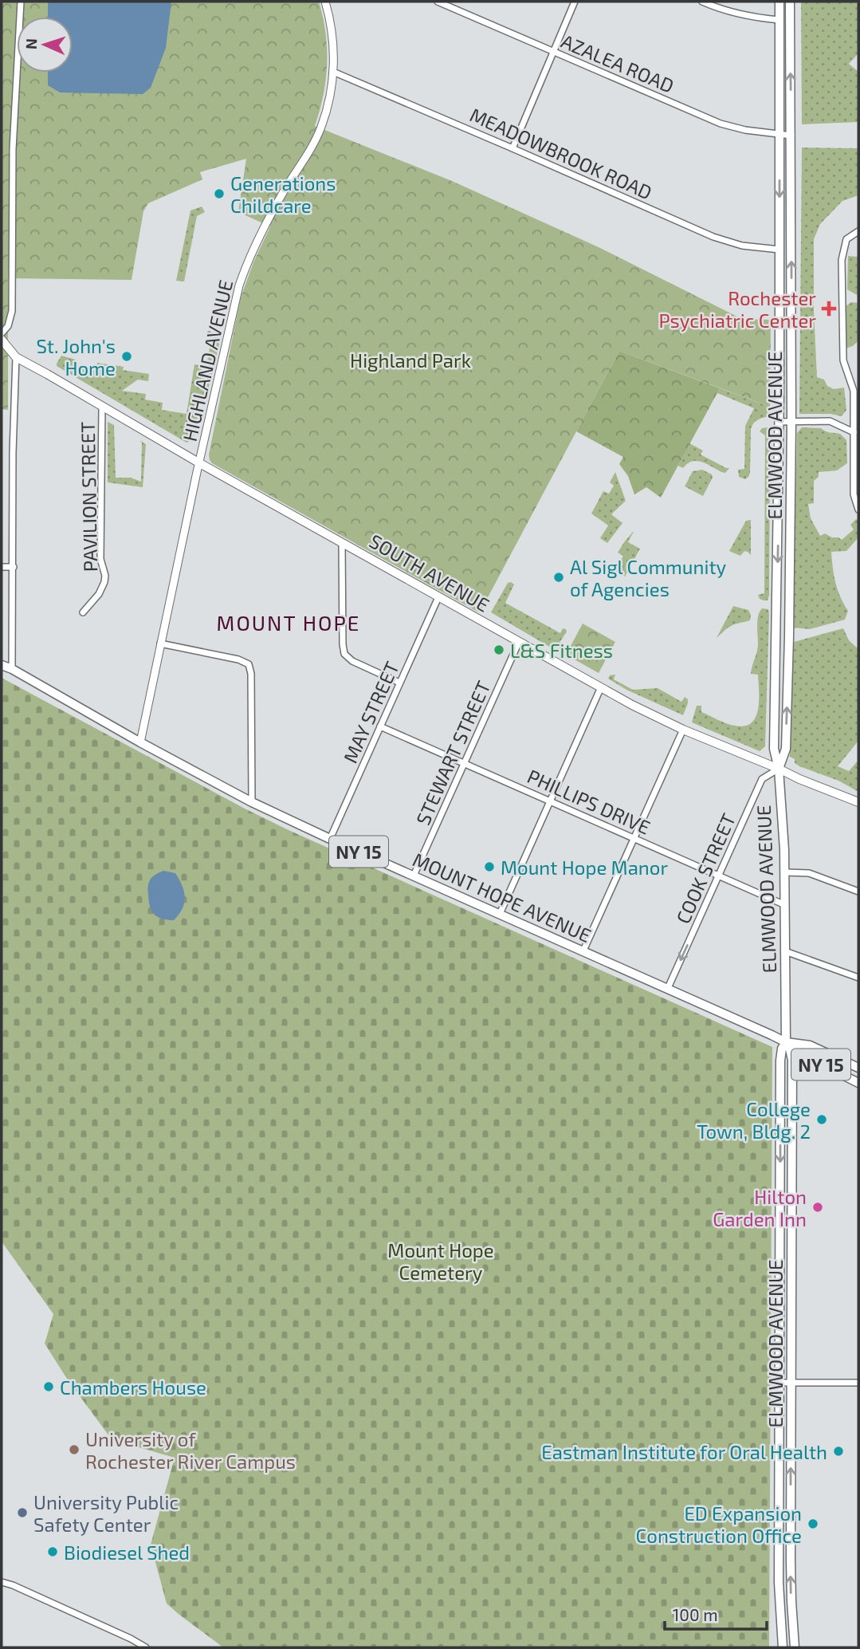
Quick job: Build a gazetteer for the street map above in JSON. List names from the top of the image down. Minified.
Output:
{"streets":{"main road":["ELMWOOD AVENUE","SOUTH AVENUE","NY 15","MOUNT HOPE AVENUE"],"street":["AZALEA ROAD","MEADOWBROOK ROAD","HIGHLAND AVENUE","PAVILION STREET","MAY STREET","STEWART STREET","PHILLIPS DRIVE","COOK STREET"]},"crossings":[["AZALEA ROAD","ELMWOOD AVENUE"],["MEADOWBROOK ROAD","HIGHLAND AVENUE"],["MEADOWBROOK ROAD","ELMWOOD AVENUE"],["HIGHLAND AVENUE","SOUTH AVENUE"],["HIGHLAND AVENUE","MOUNT HOPE AVENUE"],["ELMWOOD AVENUE","SOUTH AVENUE"],["ELMWOOD AVENUE","PHILLIPS DRIVE"],["ELMWOOD AVENUE","COOK STREET"],["ELMWOOD AVENUE","MOUNT HOPE AVENUE"],["PAVILION STREET","SOUTH AVENUE"],["SOUTH AVENUE","MAY STREET"],["SOUTH AVENUE","STEWART STREET"],["SOUTH AVENUE","COOK STREET"],["MAY STREET","PHILLIPS DRIVE"],["MAY STREET","MOUNT HOPE AVENUE"],["STEWART STREET","PHILLIPS DRIVE"],["STEWART STREET","MOUNT HOPE AVENUE"],["PHILLIPS DRIVE","COOK STREET"],["COOK STREET","MOUNT HOPE AVENUE"]],"one_way":["COOK STREET"],"districts":["MOUNT HOPE"],"parks":["Highland Park","Mount Hope Cemetery"],"places":{"other":["Generations Childcare","St. John's Home","Al Sigl Community of Agencies","L&S Fitness","Mount Hope Manor","College Town, Bldg. 2","Hilton Garden Inn","Chambers House","University of Rochester River Campus","Eastman Institute for Oral Health","University Public Safety Center","ED Expansion Construction Office","Biodiesel Shed"],"health":["Rochester Psychiatric Center"]},"scale_bar":"100 m","north":"left"}
